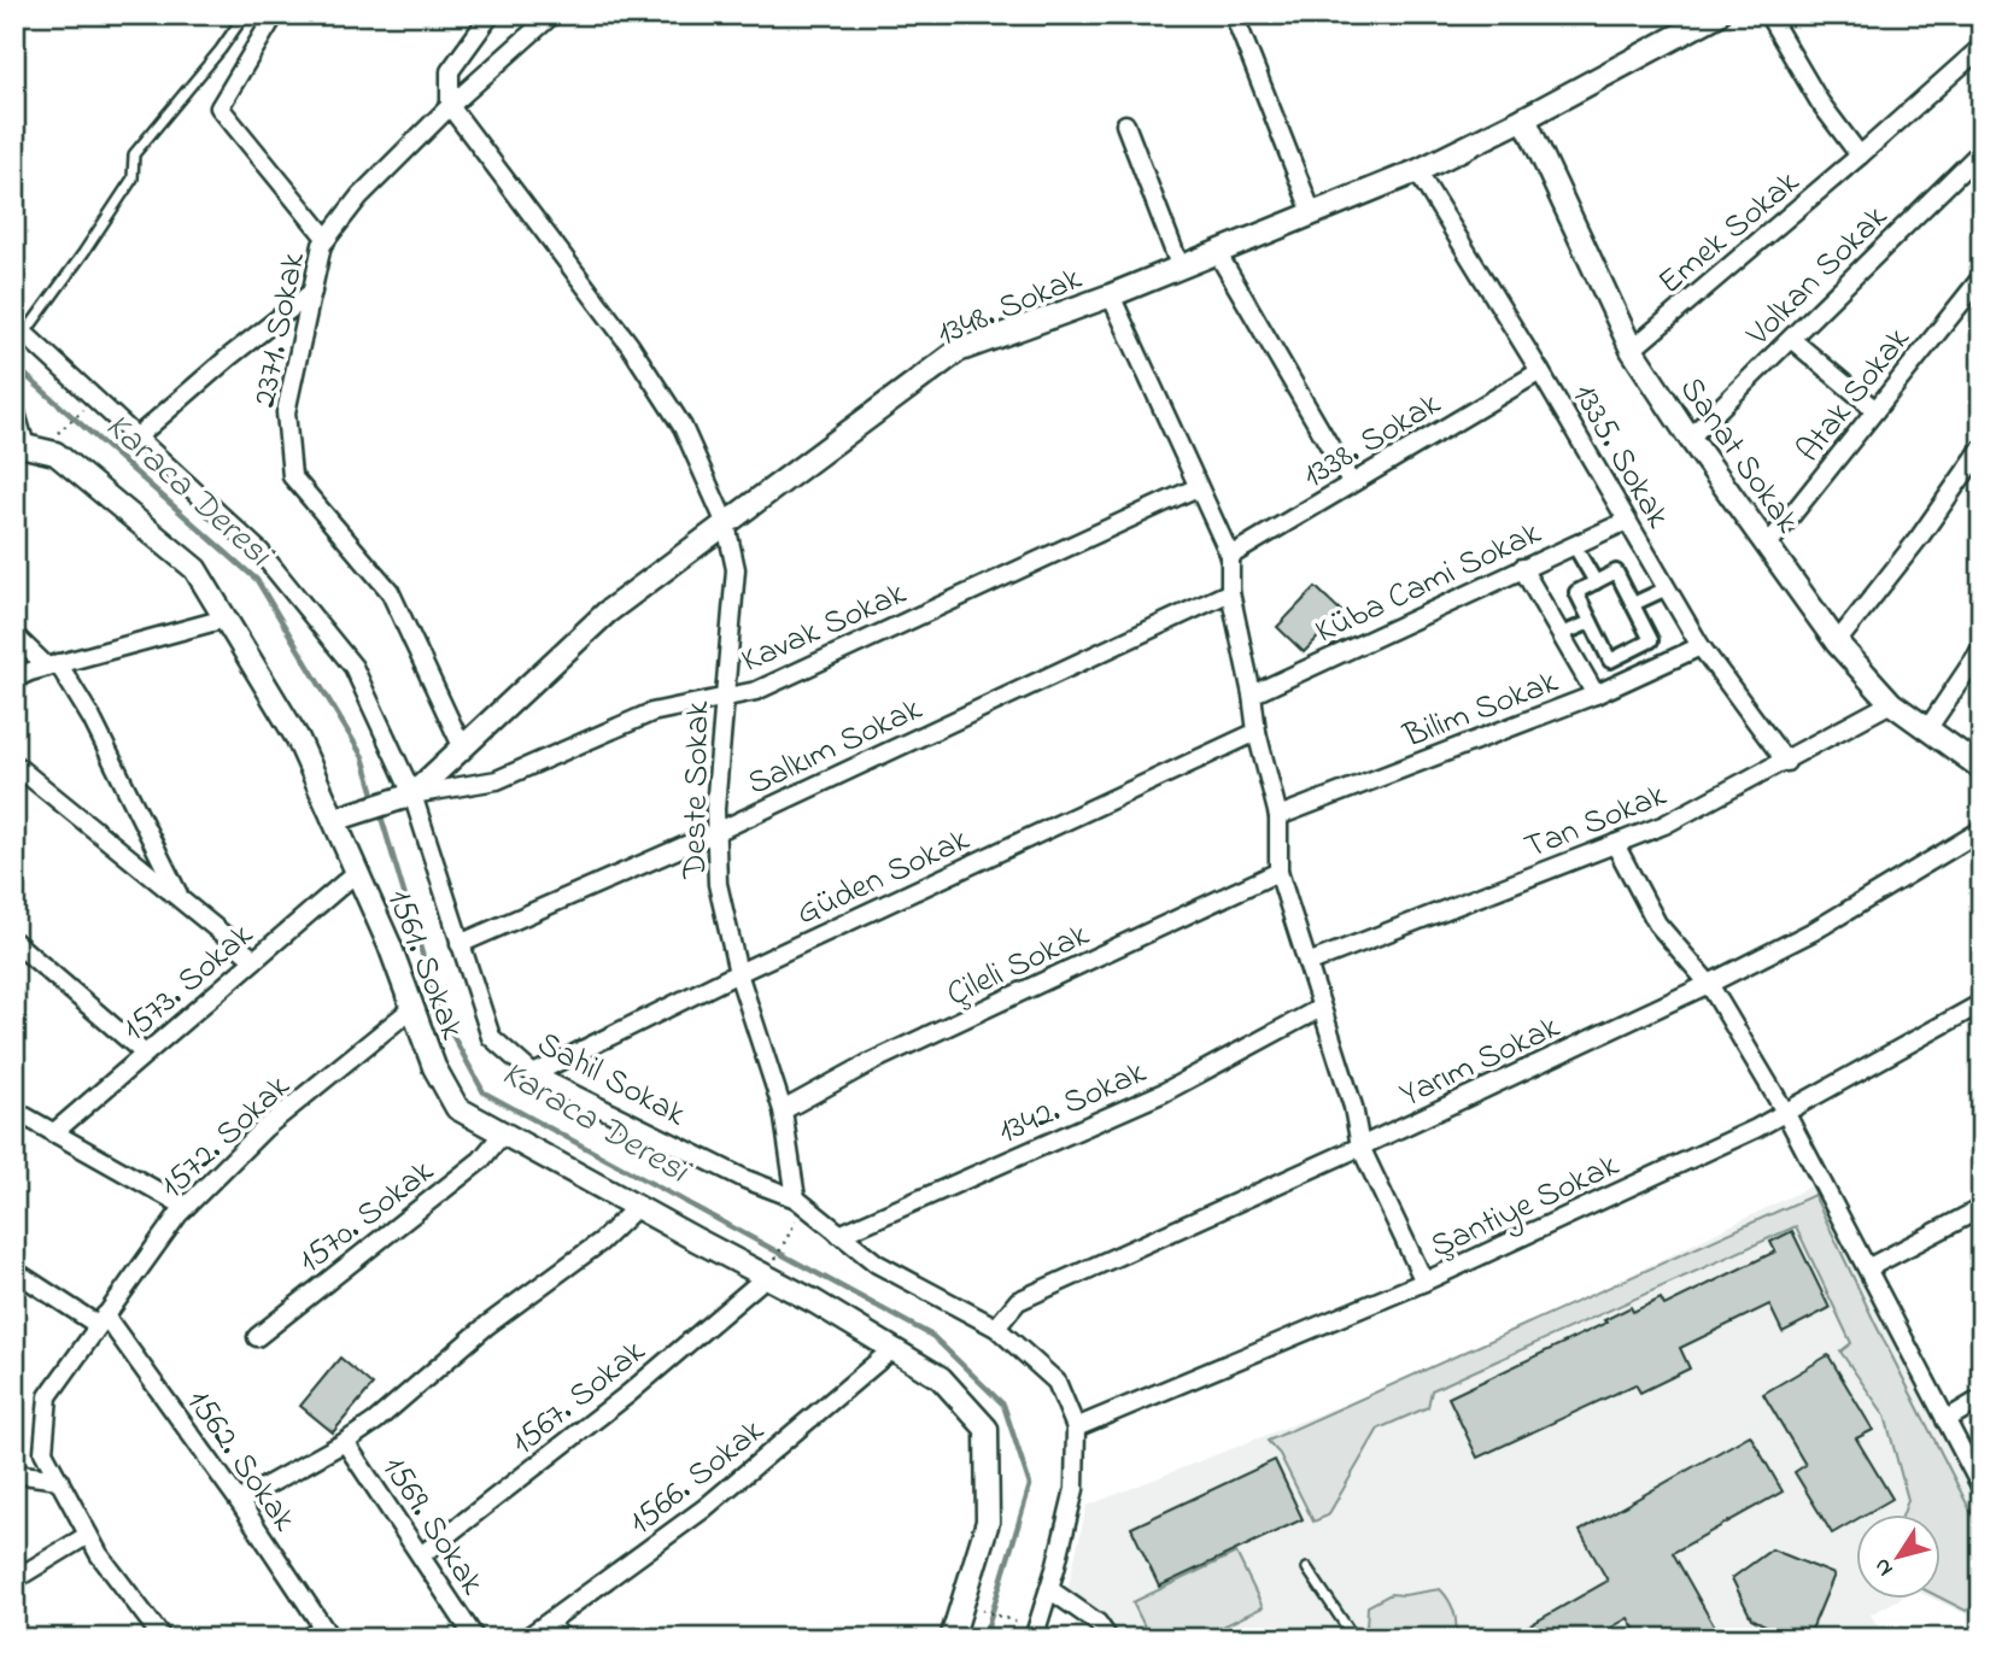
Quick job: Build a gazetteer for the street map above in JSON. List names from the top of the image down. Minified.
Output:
{"streets":{"street":["Emek Sokak","Volkan Sokak","1348. Sokak","2371. Sokak","Atak Sokak","1338. Sokak","Sanat Sokak","1335. Sokak","Küba Cami Sokak","Kavak Sokak","Bilim Sokak","Salkım Sokak","Deste Sokak","Tan Sokak","Güden Sokak","Çileli Sokak","1561. Sokak","1573. Sokak","Yarım Sokak","Sahil Sokak","1342. Sokak","1572. Sokak","Şantiye Sokak","1570. Sokak","1567. Sokak","1562. Sokak","1566. Sokak","1569. Sokak"]},"crossings":[["Emek Sokak","Sanat Sokak"],["Volkan Sokak","Sanat Sokak"],["1348. Sokak","2371. Sokak"],["1348. Sokak","Sanat Sokak"],["1348. Sokak","1335. Sokak"],["1348. Sokak","Kavak Sokak"],["1348. Sokak","Deste Sokak"],["1348. Sokak","Sahil Sokak"],["2371. Sokak","Deste Sokak"],["Atak Sokak","Sanat Sokak"],["1338. Sokak","1335. Sokak"],["Sanat Sokak","Tan Sokak"],["1335. Sokak","Küba Cami Sokak"],["1335. Sokak","Bilim Sokak"],["1335. Sokak","Tan Sokak"],["Kavak Sokak","Deste Sokak"],["Kavak Sokak","Sahil Sokak"],["Salkım Sokak","Deste Sokak"],["Salkım Sokak","Sahil Sokak"],["Deste Sokak","Güden Sokak"],["Deste Sokak","Çileli Sokak"],["Deste Sokak","Sahil Sokak"],["Güden Sokak","Sahil Sokak"],["1561. Sokak","1573. Sokak"],["1561. Sokak","1572. Sokak"],["1561. Sokak","1570. Sokak"],["1561. Sokak","1567. Sokak"],["1561. Sokak","1566. Sokak"],["Yarım Sokak","Sahil Sokak"],["Sahil Sokak","1342. Sokak"],["Sahil Sokak","Şantiye Sokak"],["1572. Sokak","1562. Sokak"],["1567. Sokak","1569. Sokak"]],"water":["Karaca Deresi"],"north":"bottom left"}
